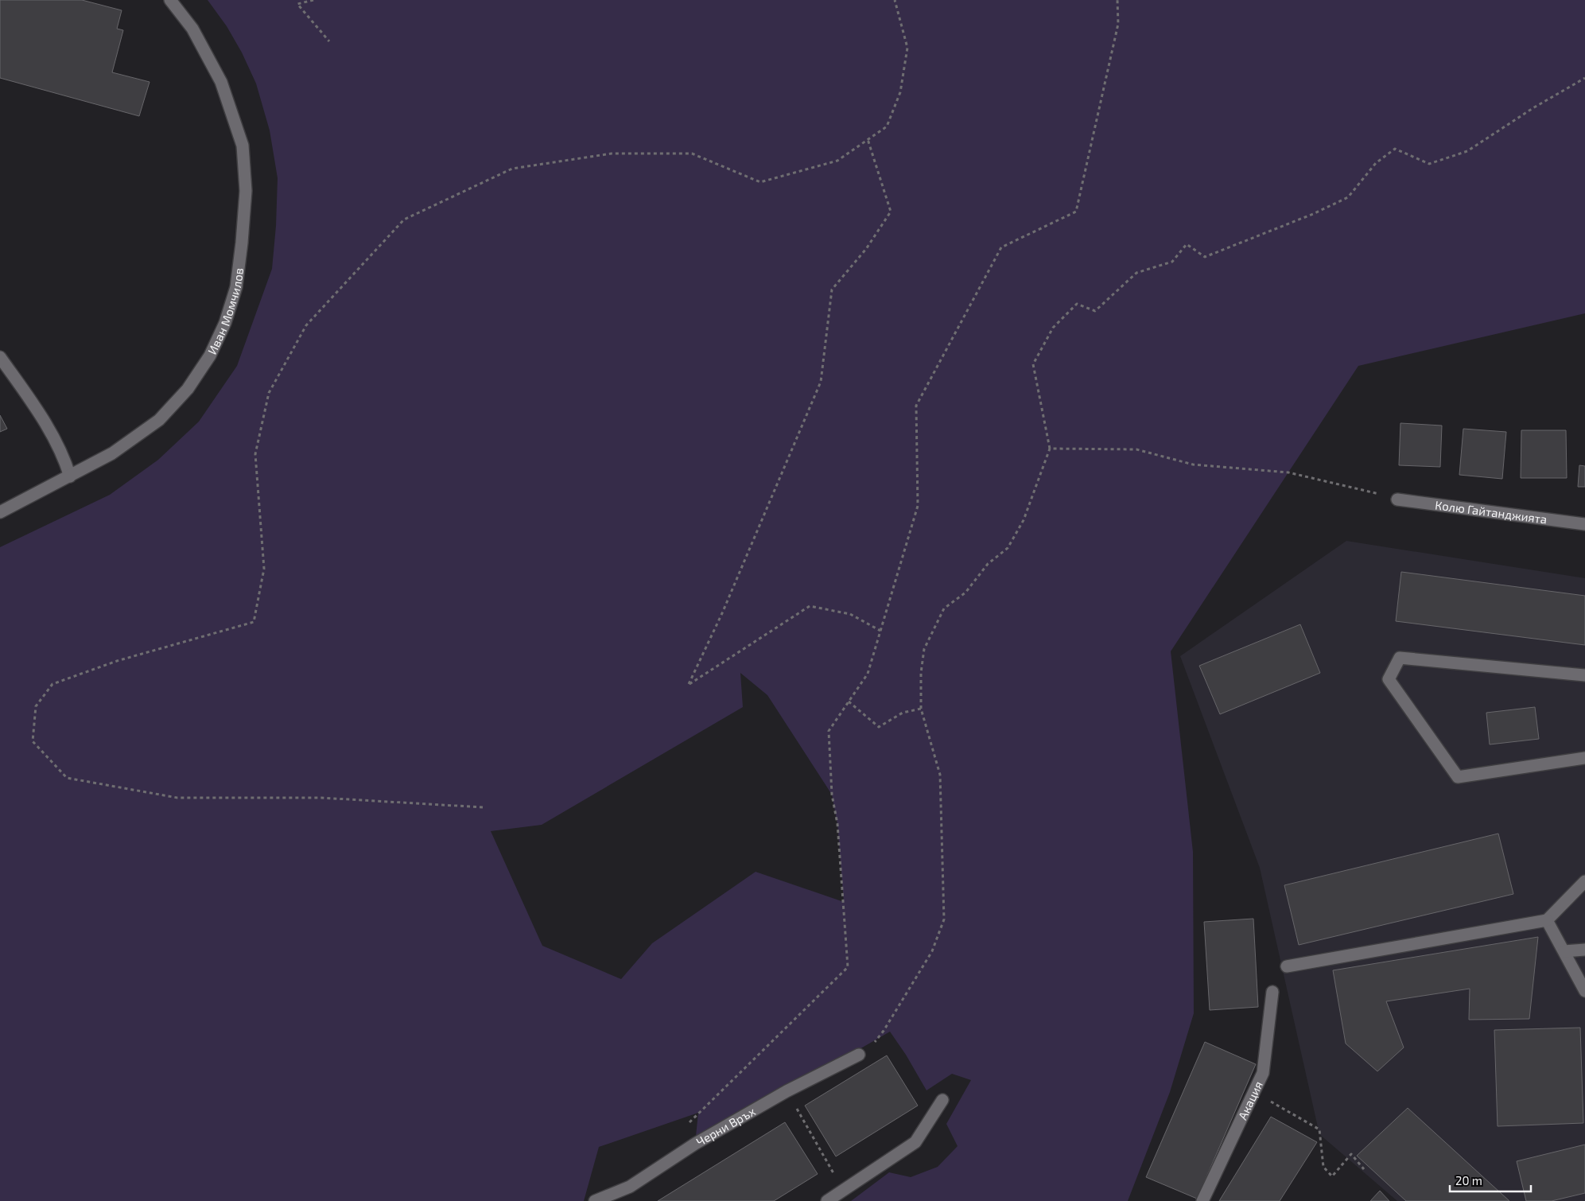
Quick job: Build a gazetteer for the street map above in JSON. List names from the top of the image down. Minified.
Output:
{"streets":{"street":["Иван Момчилов","Колю Гайтанджията","Акация","Черни Връх"]},"scale_bar":"20 m"}
